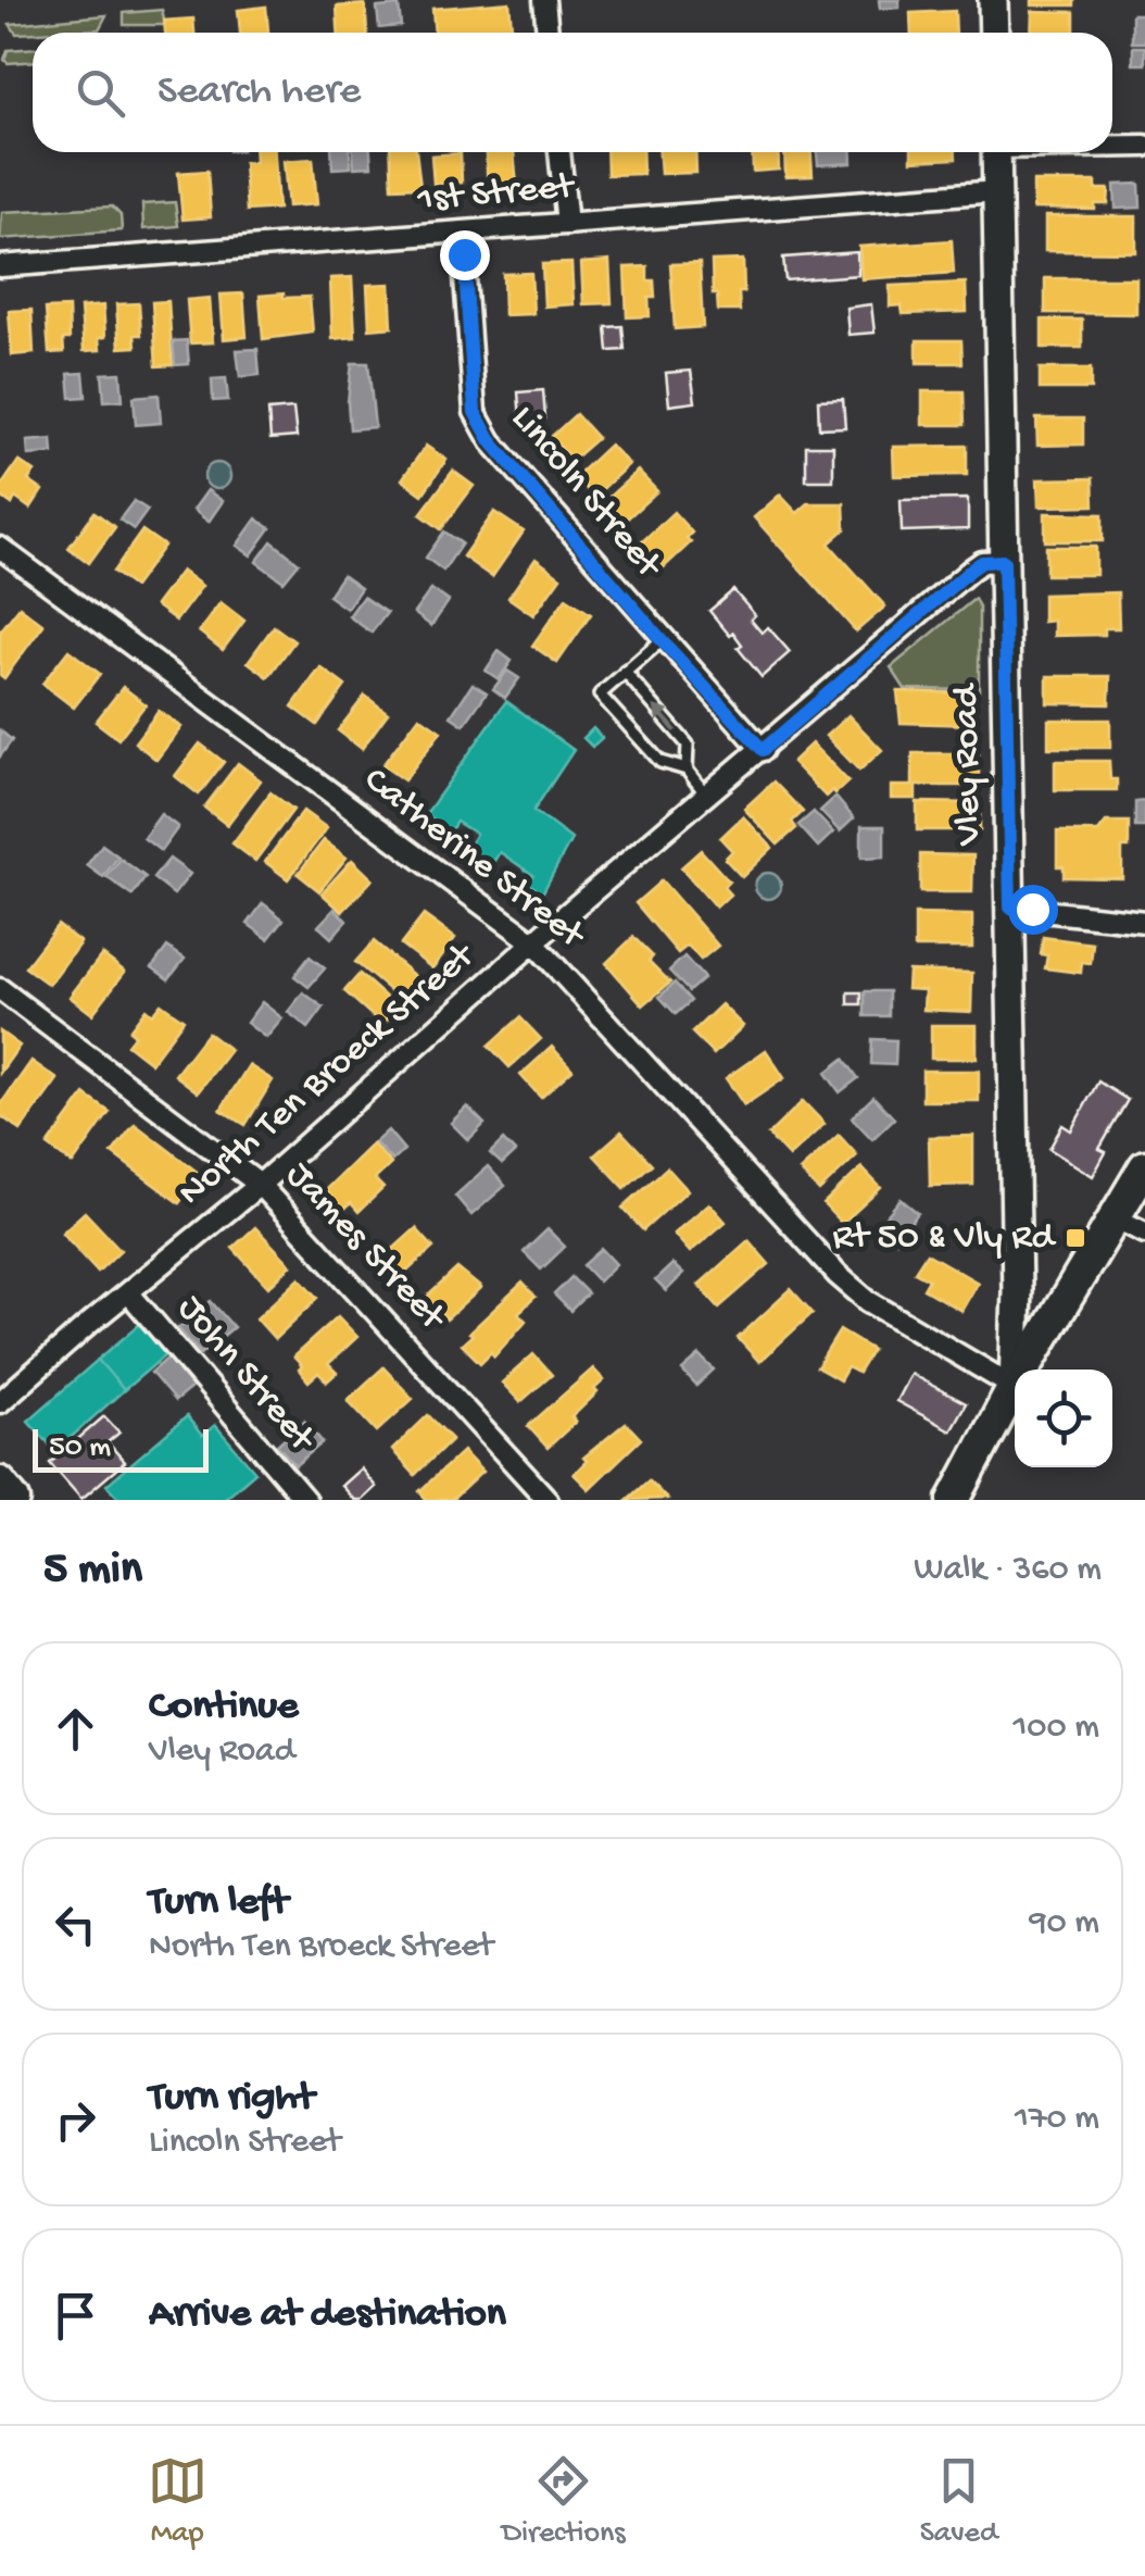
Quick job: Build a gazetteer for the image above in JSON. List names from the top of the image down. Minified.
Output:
{"streets":{"street":["1st Street","Lincoln Street","Vley Road","Catherine Street","North Ten Broeck Street","James Street","John Street"]},"crossings":[["1st Street","Lincoln Street"],["1st Street","Vley Road"],["Lincoln Street","North Ten Broeck Street"],["Vley Road","Catherine Street"],["Vley Road","North Ten Broeck Street"],["Catherine Street","North Ten Broeck Street"],["North Ten Broeck Street","James Street"],["North Ten Broeck Street","John Street"]],"places":{"transit":["Rt 50 & Vly Rd"]},"scale_bar":"50 m","page":{"search":"Search here","scale":"50 m","heading":["5 min","Walk · 360 m"],"list":[["Continue","Vley Road","100 m"],["Turn left","North Ten Broeck Street","90 m"],["Turn right","Lincoln Street","170 m"],"Arrive at destination"],"nav":["Map","Directions","Saved"]}}
